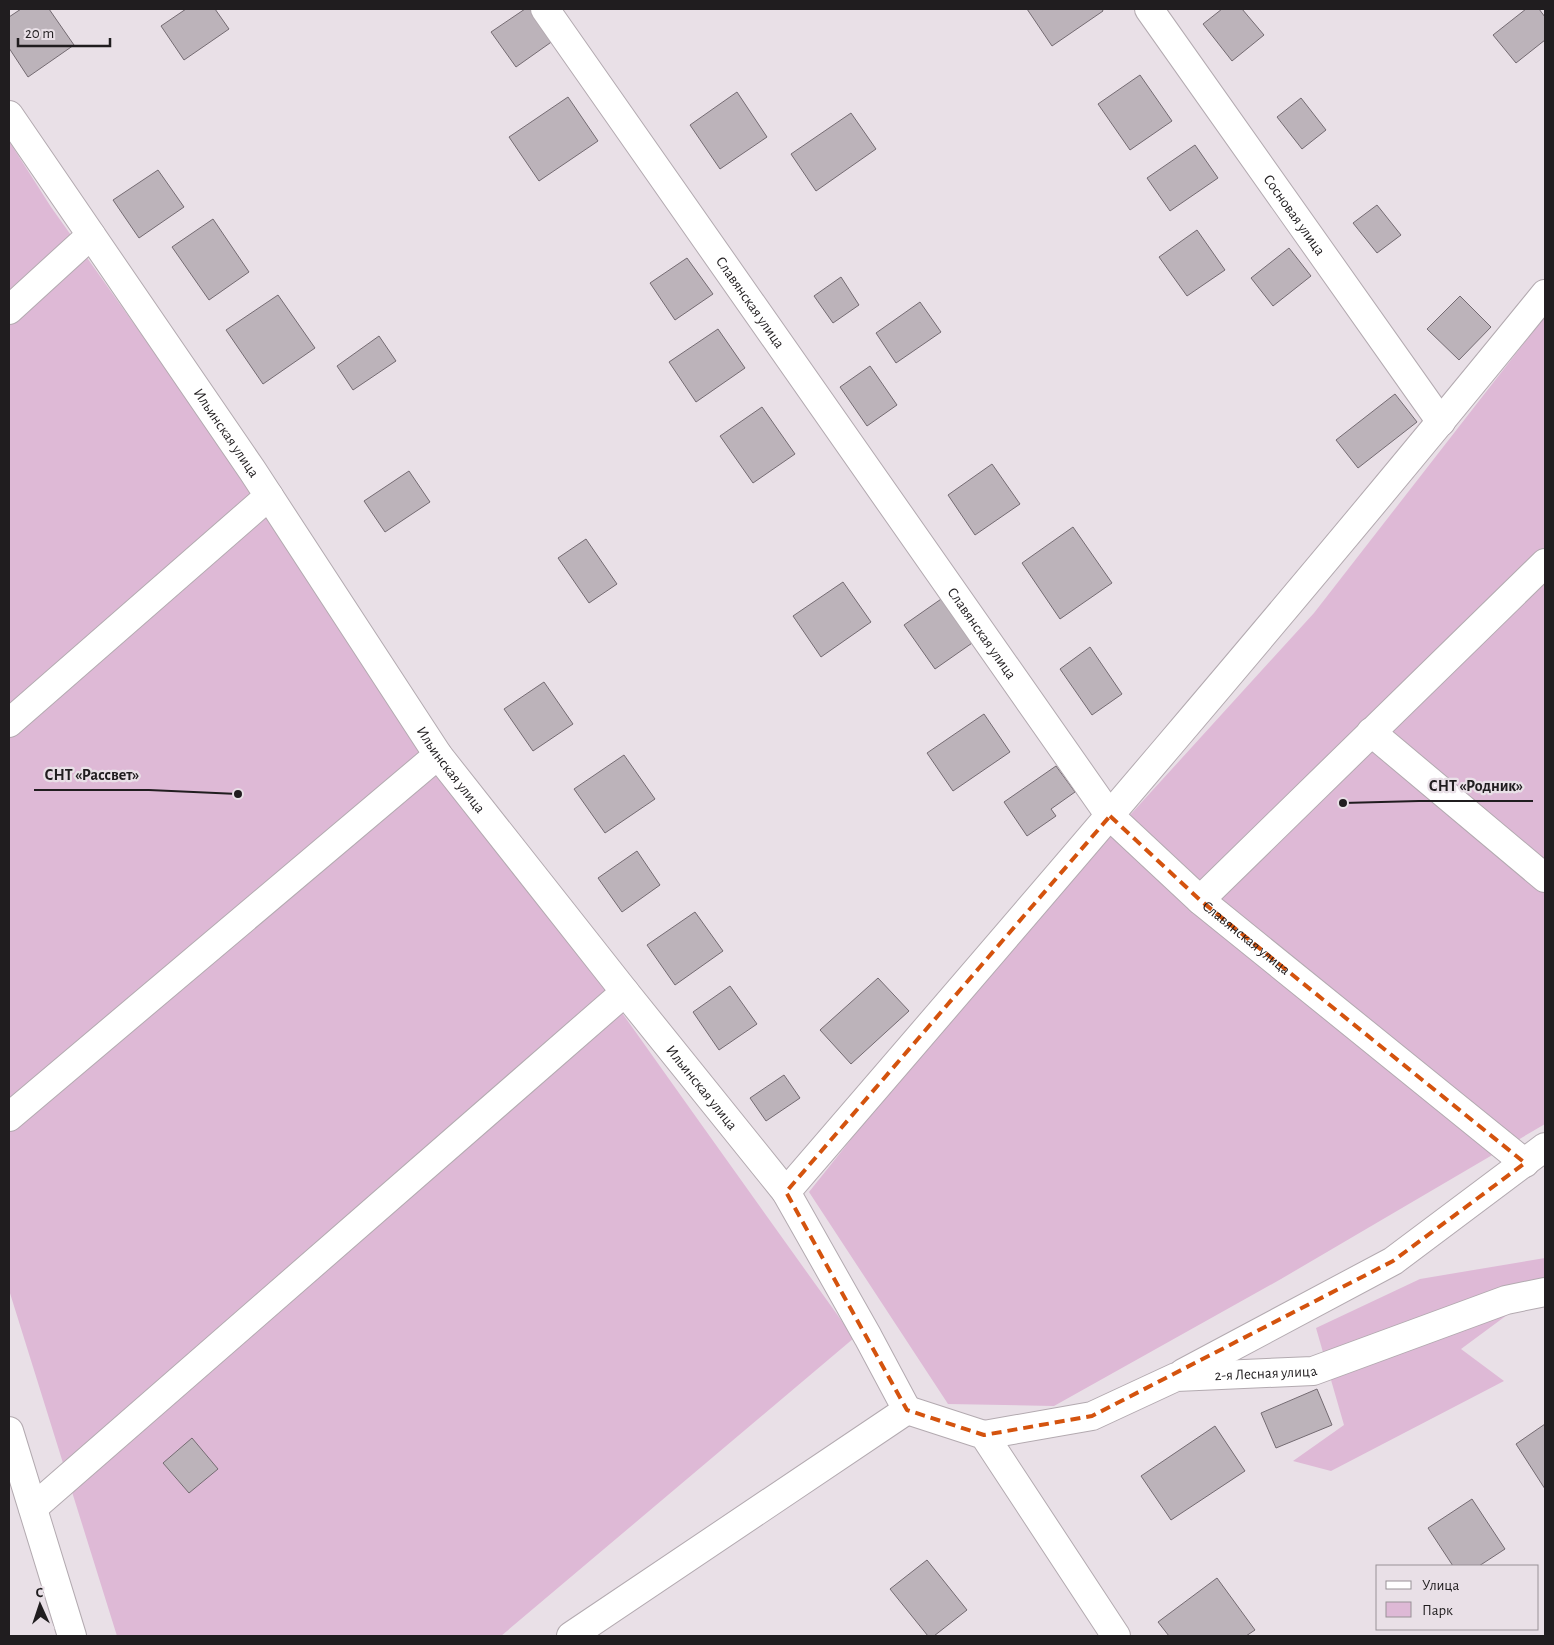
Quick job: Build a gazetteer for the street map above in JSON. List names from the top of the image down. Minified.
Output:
{"streets":{"street":["Сосновая улица","Славянская улица","Ильинская улица","2-я Лесная улица"]},"crossings":[["Ильинская улица","2-я Лесная улица"]],"places":["СНТ «Рассвет»","СНТ «Родник»"],"legend":["Улица","Парк"],"scale_bar":"20 m","north":"top"}
